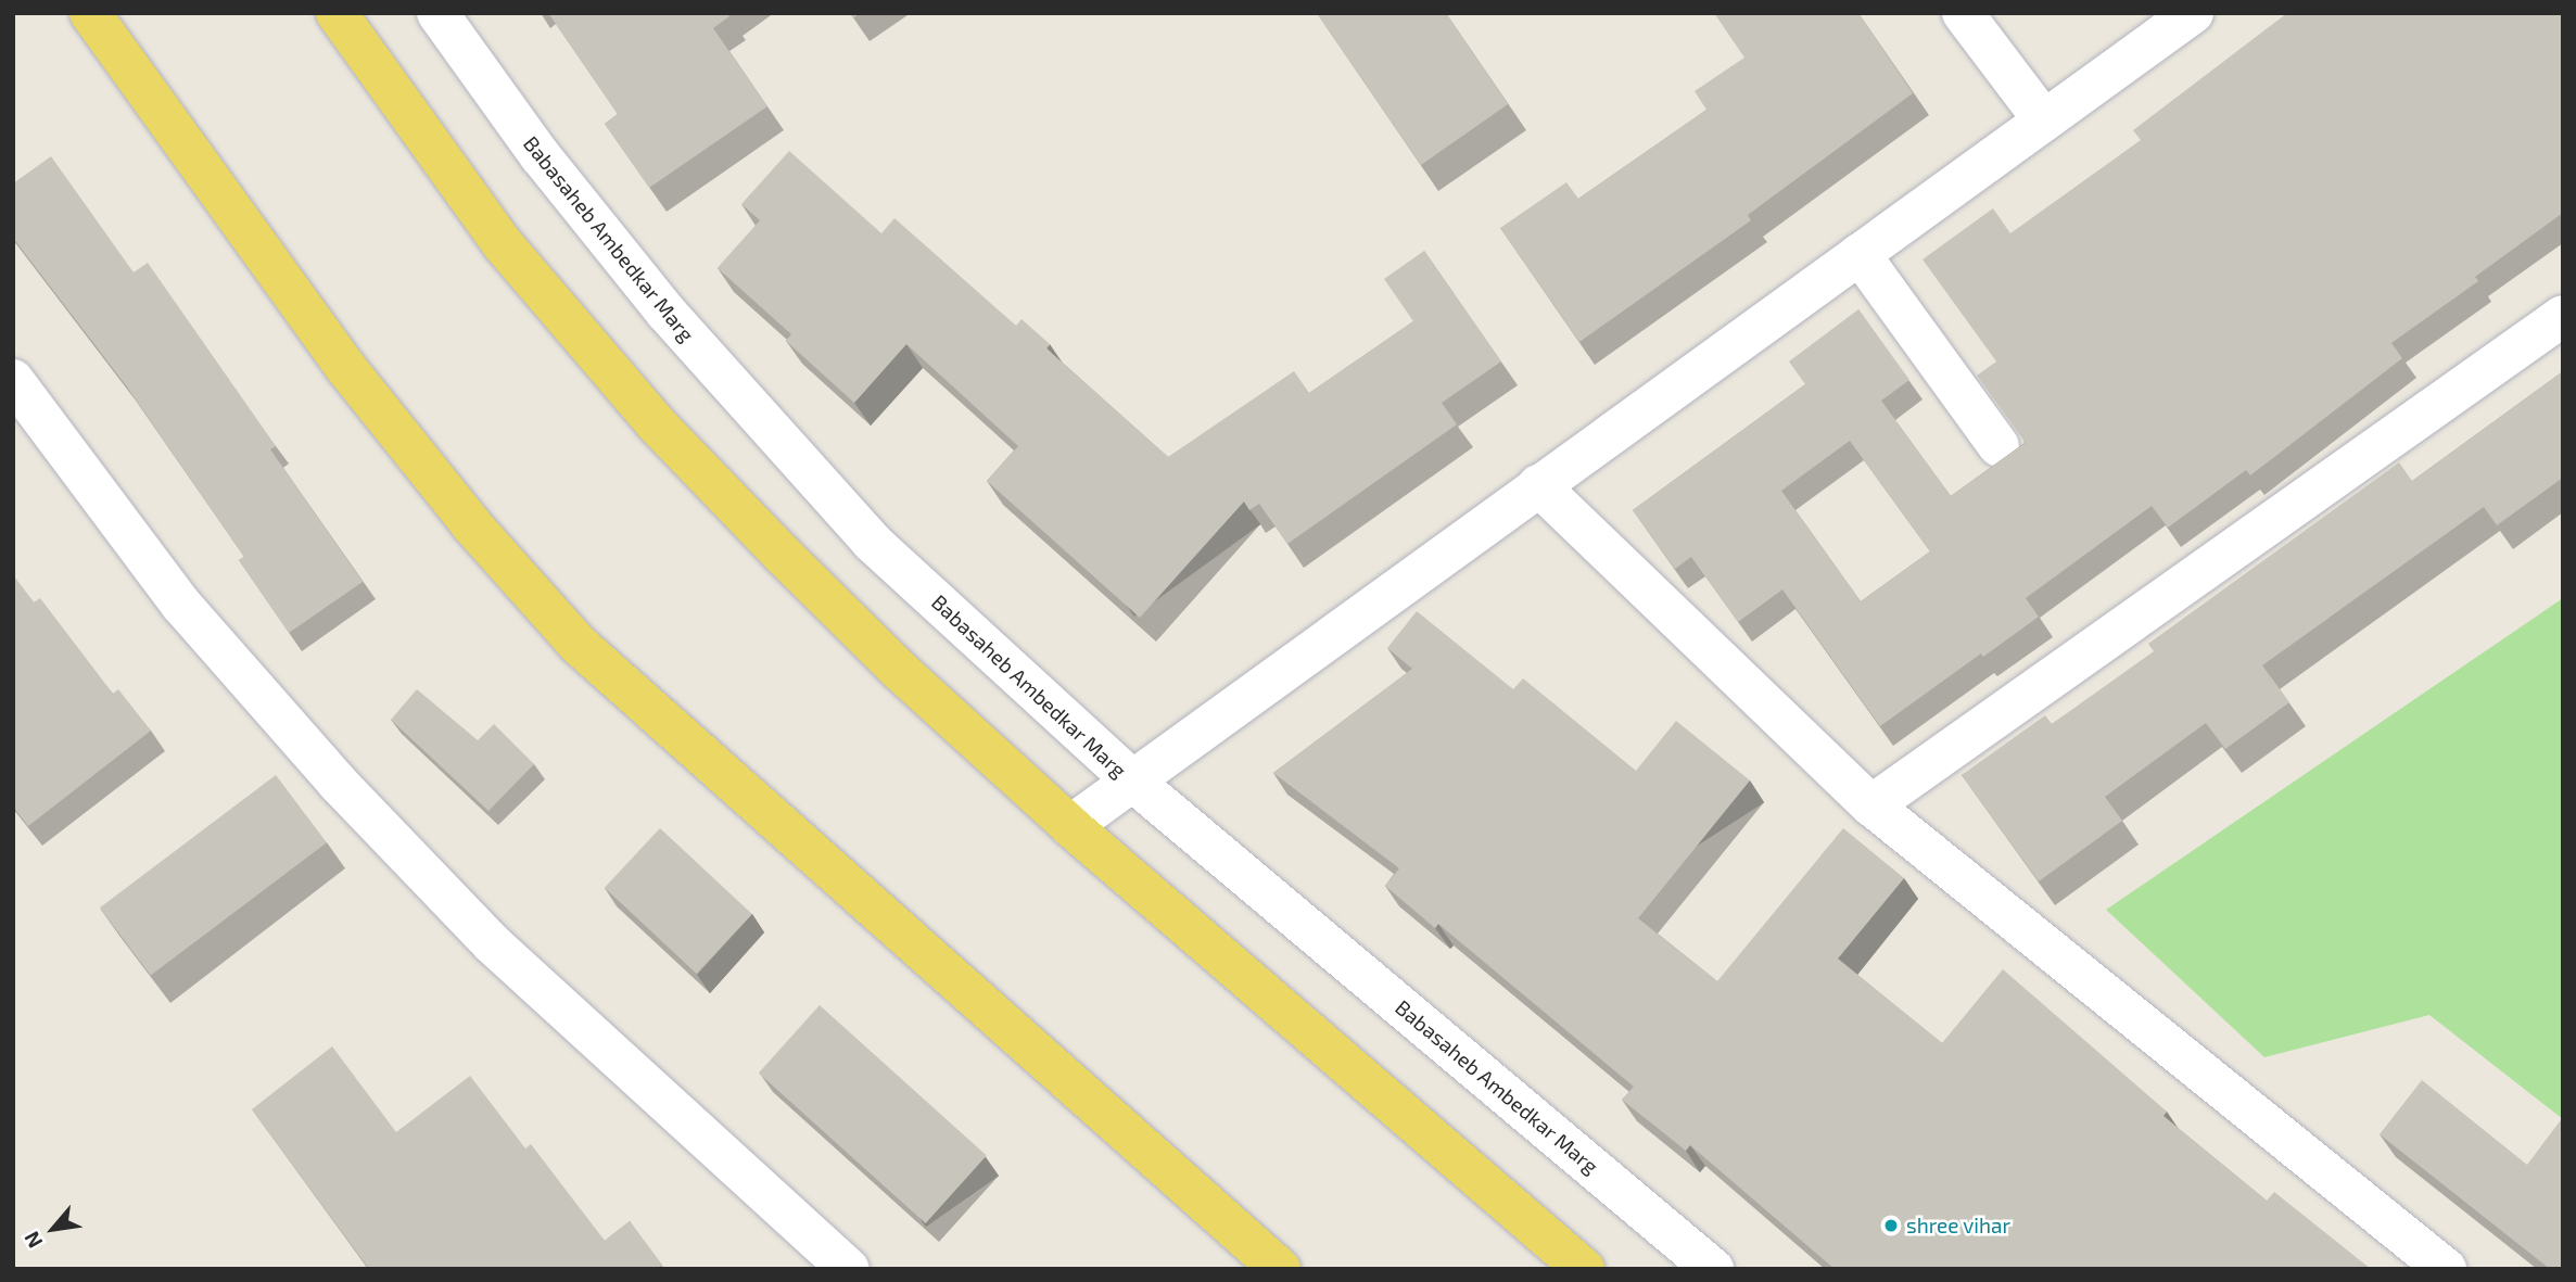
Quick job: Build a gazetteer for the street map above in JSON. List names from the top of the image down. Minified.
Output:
{"streets":{"street":["Babasaheb Ambedkar Marg"]},"places":["shree vihar"],"north":"bottom left"}
